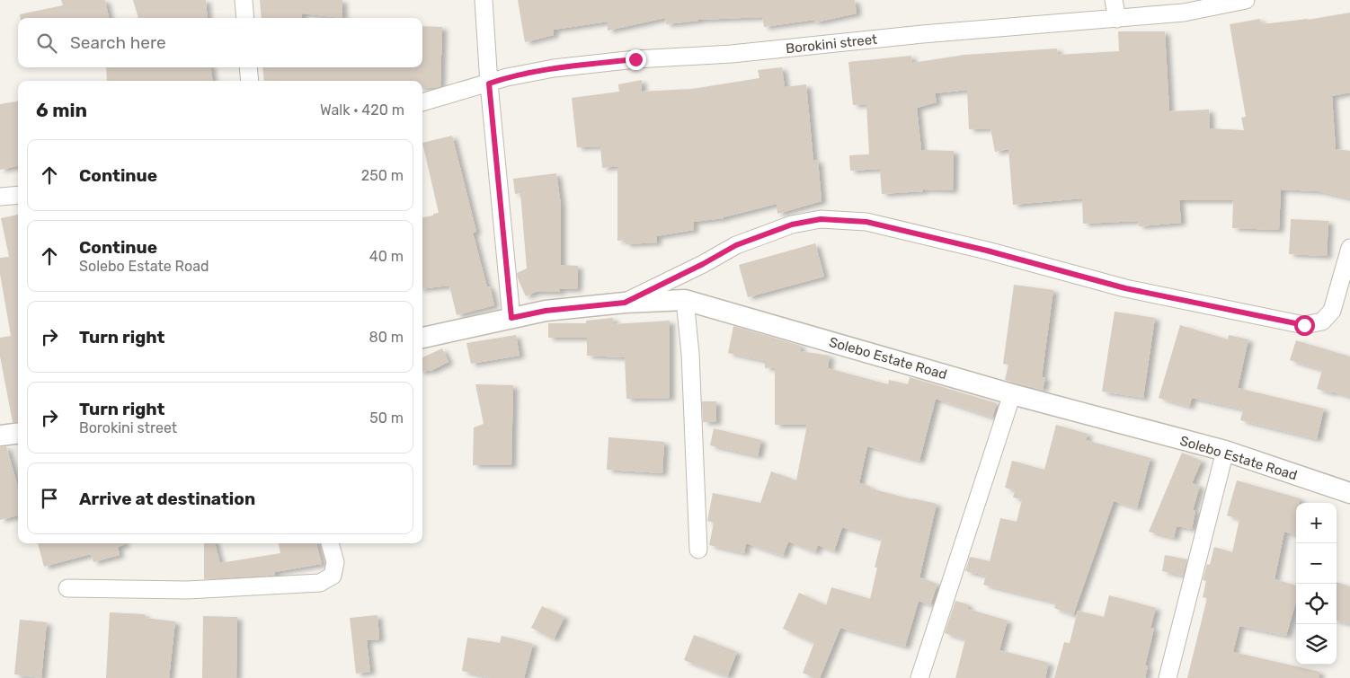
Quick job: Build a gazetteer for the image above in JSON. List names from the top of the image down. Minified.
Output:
{"streets":{"street":["Borokini street","Solebo Estate Road"]},"page":{"search":"Search here","heading":["6 min","Walk · 420 m"],"list":[["Continue","250 m"],["Continue","Solebo Estate Road","40 m"],["Turn right","80 m"],["Turn right","Borokini street","50 m"],"Arrive at destination"],"map_buttons":["+","−"]}}
